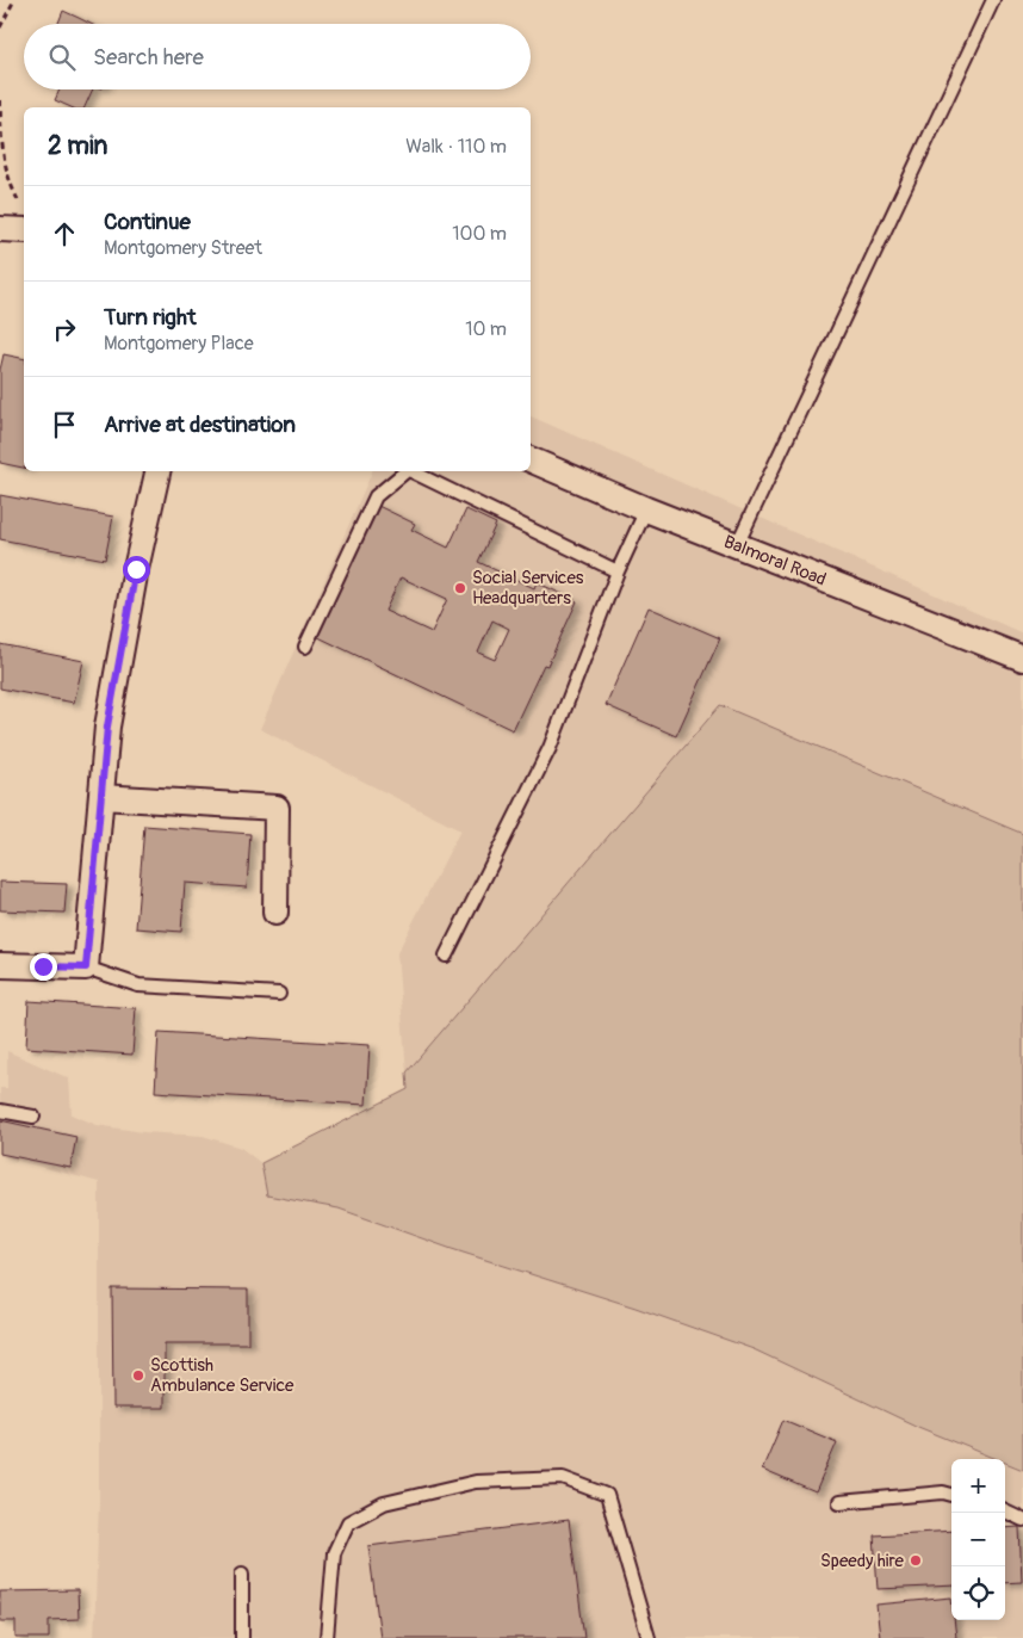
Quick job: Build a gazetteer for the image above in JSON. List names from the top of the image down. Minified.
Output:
{"streets":{"street":["Balmoral Road"]},"places":["Social Services Headquarters","Scottish Ambulance Service","Speedy hire"],"page":{"search":"Search here","heading":["2 min","Walk · 110 m"],"list":[["Continue","Montgomery Street","100 m"],["Turn right","Montgomery Place","10 m"],"Arrive at destination"],"map_buttons":["+","−"]}}
